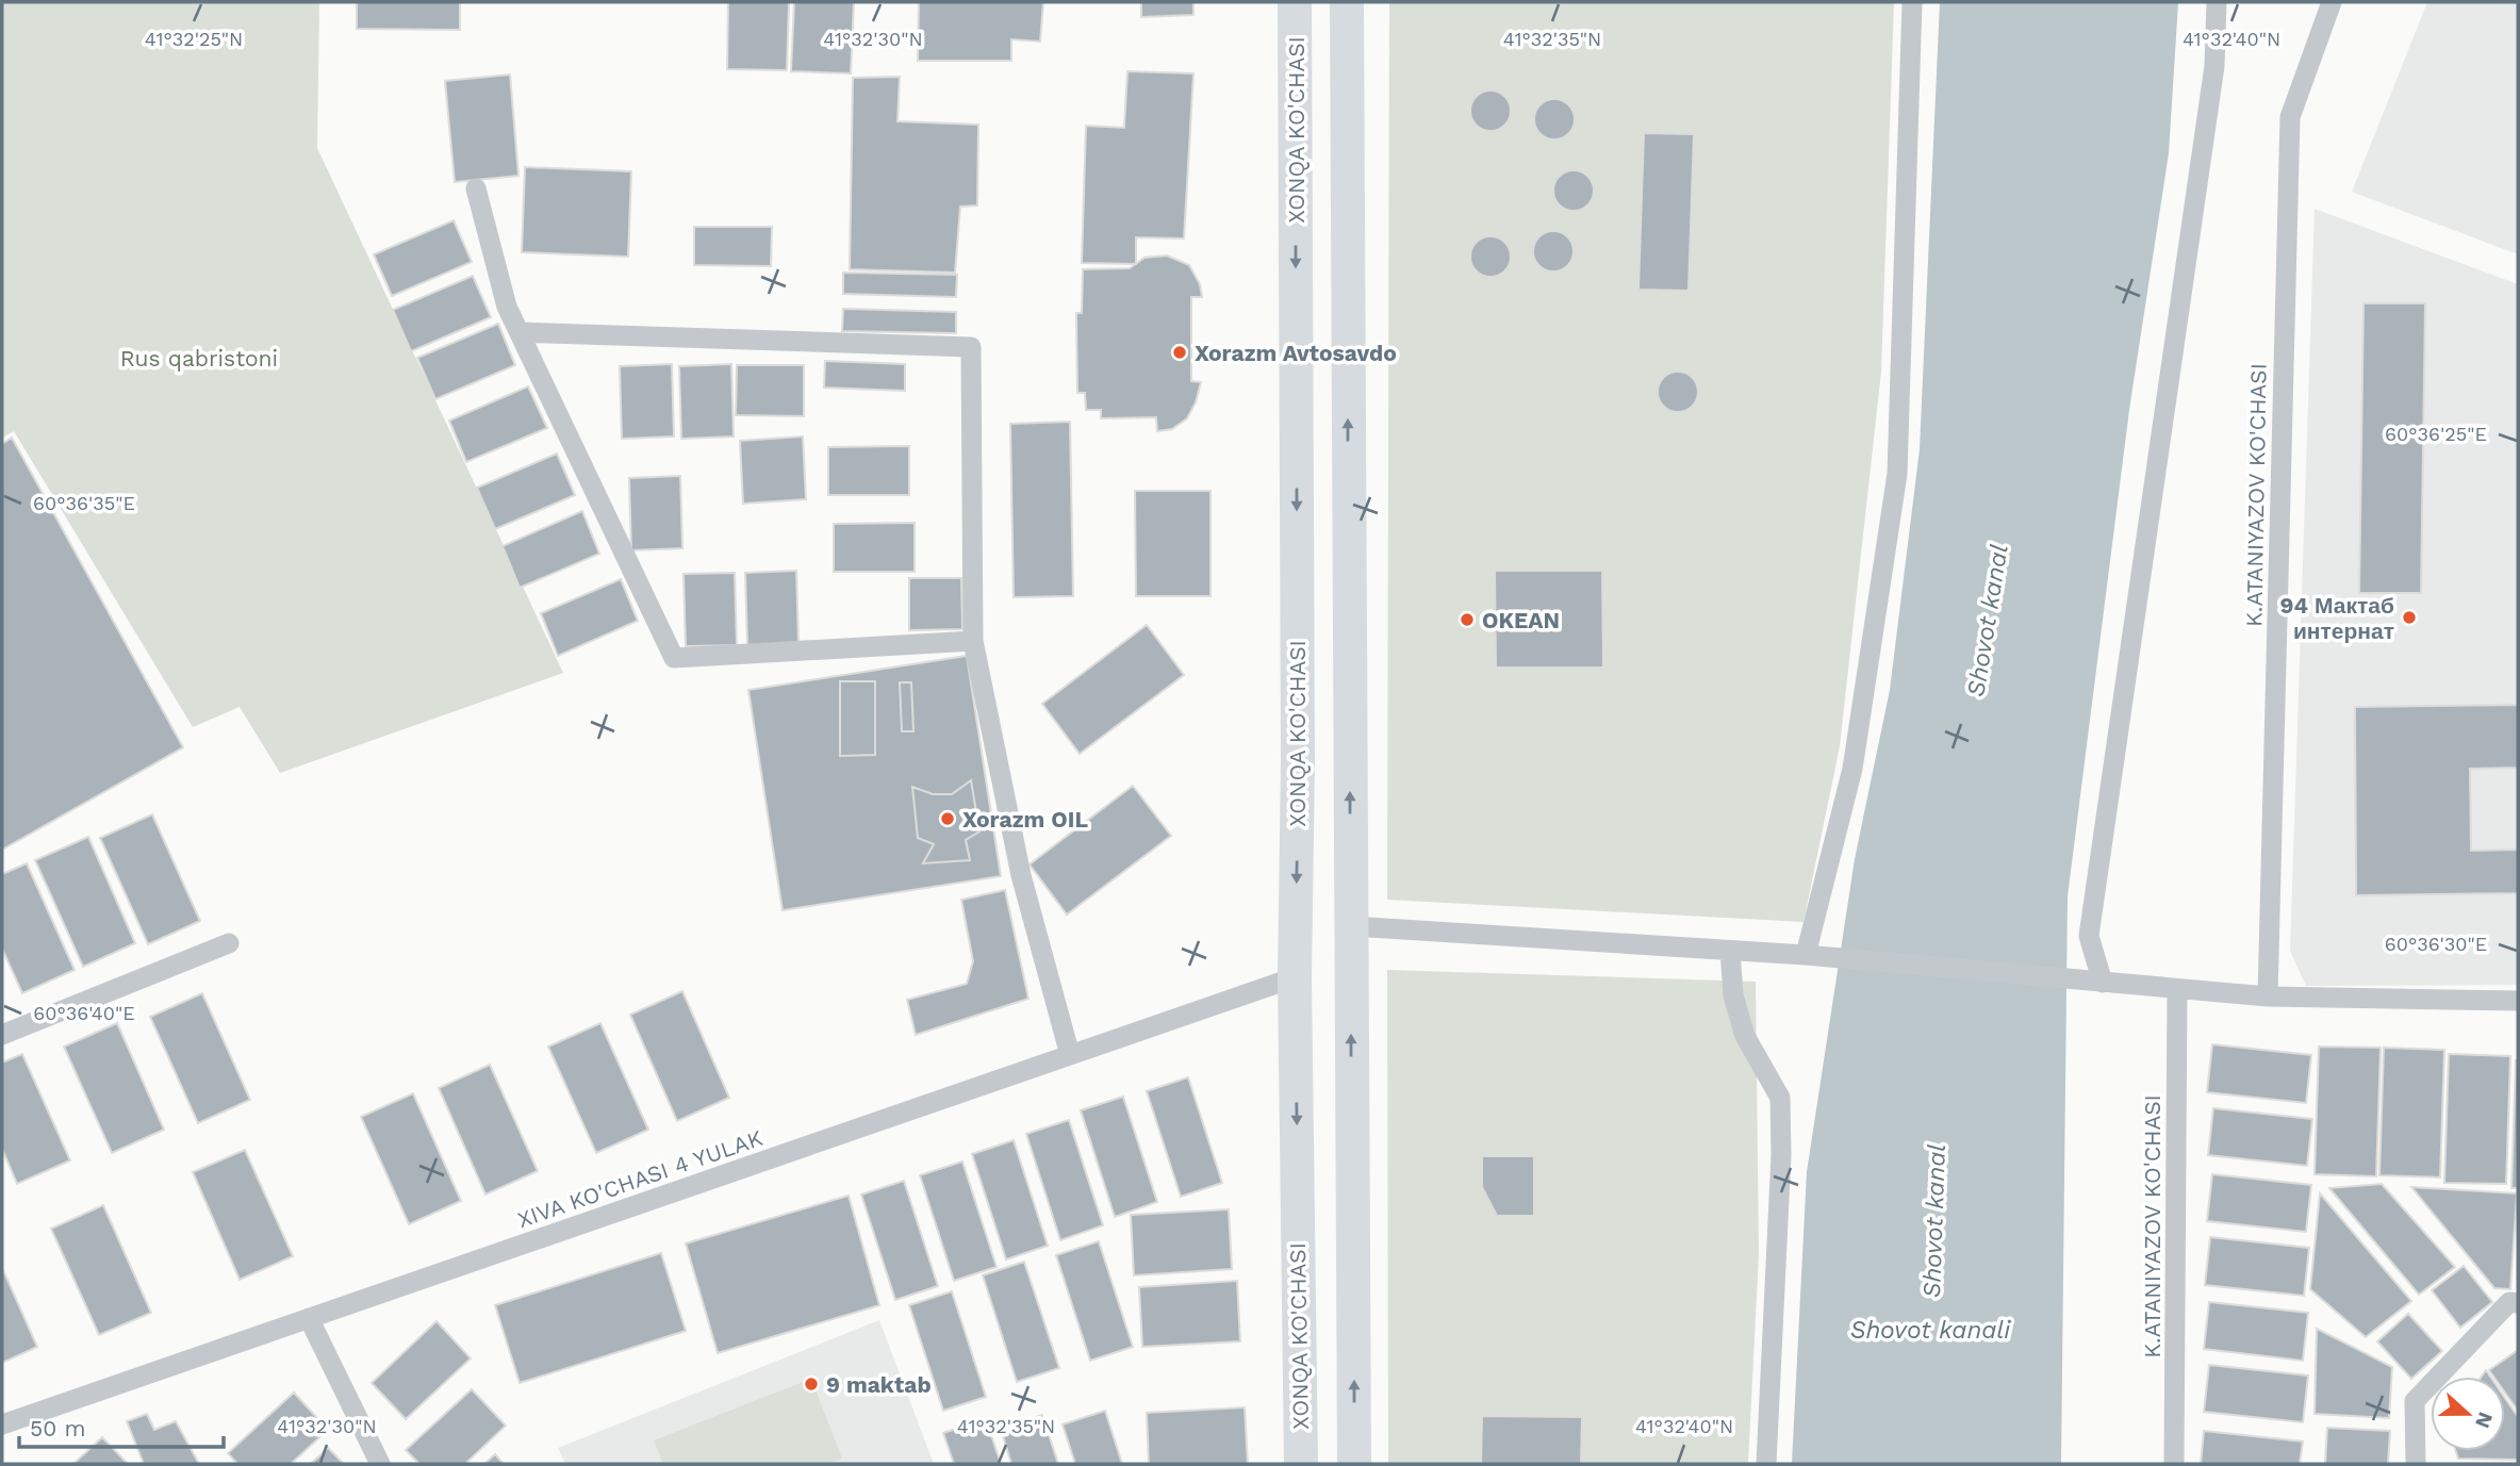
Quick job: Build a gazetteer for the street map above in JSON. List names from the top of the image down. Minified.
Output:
{"streets":{"main road":["XONQA KO'CHASI"],"street":["K.ATANIYAZOV KO'CHASI","XIVA KO'CHASI 4 YULAK"]},"crossings":[["XONQA KO'CHASI","XIVA KO'CHASI 4 YULAK"]],"water":["Shovot kanal","Shovot kanali"],"parks":["Rus qabristoni"],"places":["Xorazm Avtosavdo","94 Мактаб интернат","OKEAN","Xorazm OIL","9 maktab"],"scale_bar":"50 m","north":"right","coordinates":["41°32'25\"N","41°32'30\"N","41°32'35\"N","41°32'40\"N","60°36'25\"E","60°36'35\"E","60°36'30\"E","60°36'40\"E"]}
